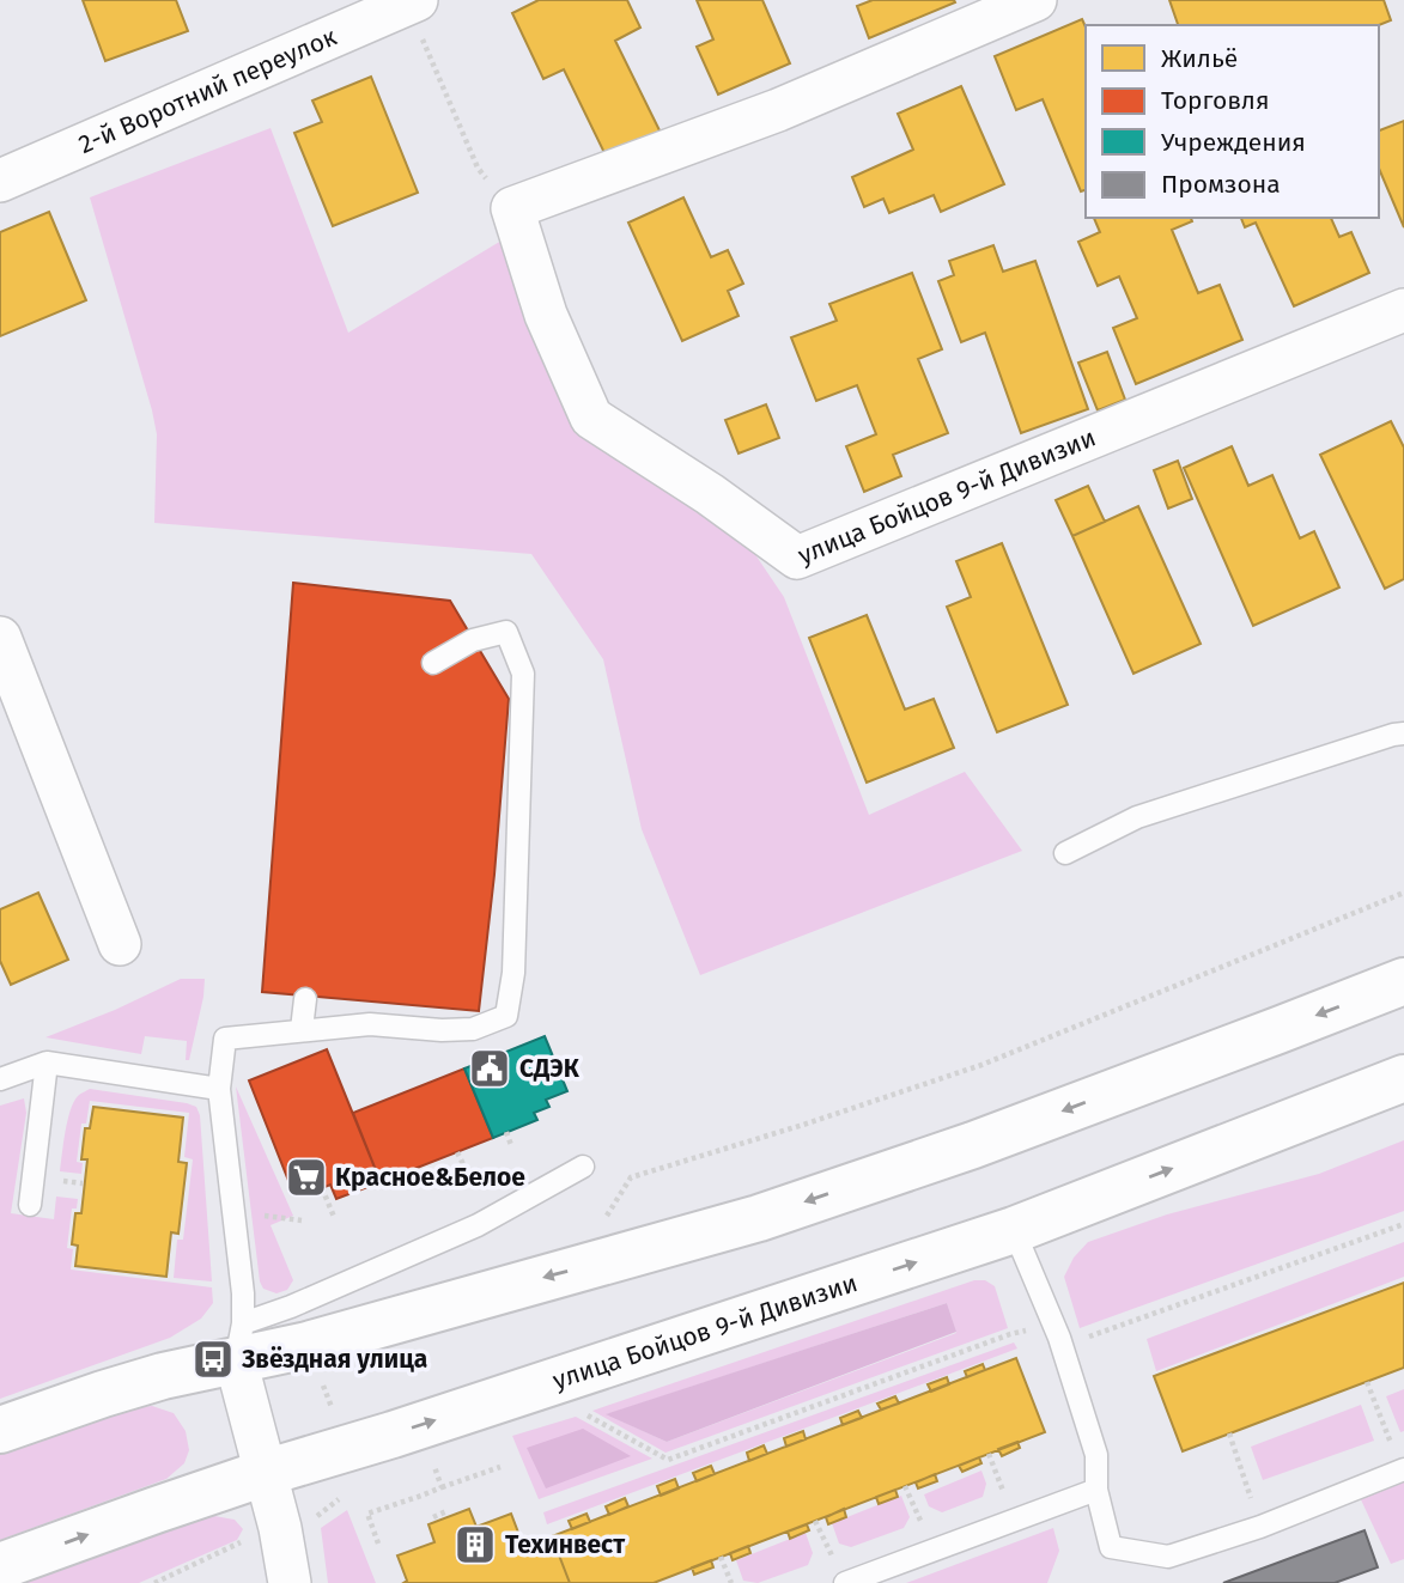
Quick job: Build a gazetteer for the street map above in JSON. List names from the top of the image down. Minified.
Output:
{"streets":{"main road":["улица Бойцов 9-й Дивизии"],"street":["2-й Воротний переулок"]},"one_way":["улица Бойцов 9-й Дивизии"],"places":{"public building":["СДЭК"],"supermarket":["Красное&Белое"],"bus stop":["Звёздная улица"],"building":["Техинвест"]},"legend":["Жильё","Торговля","Учреждения","Промзона"]}
